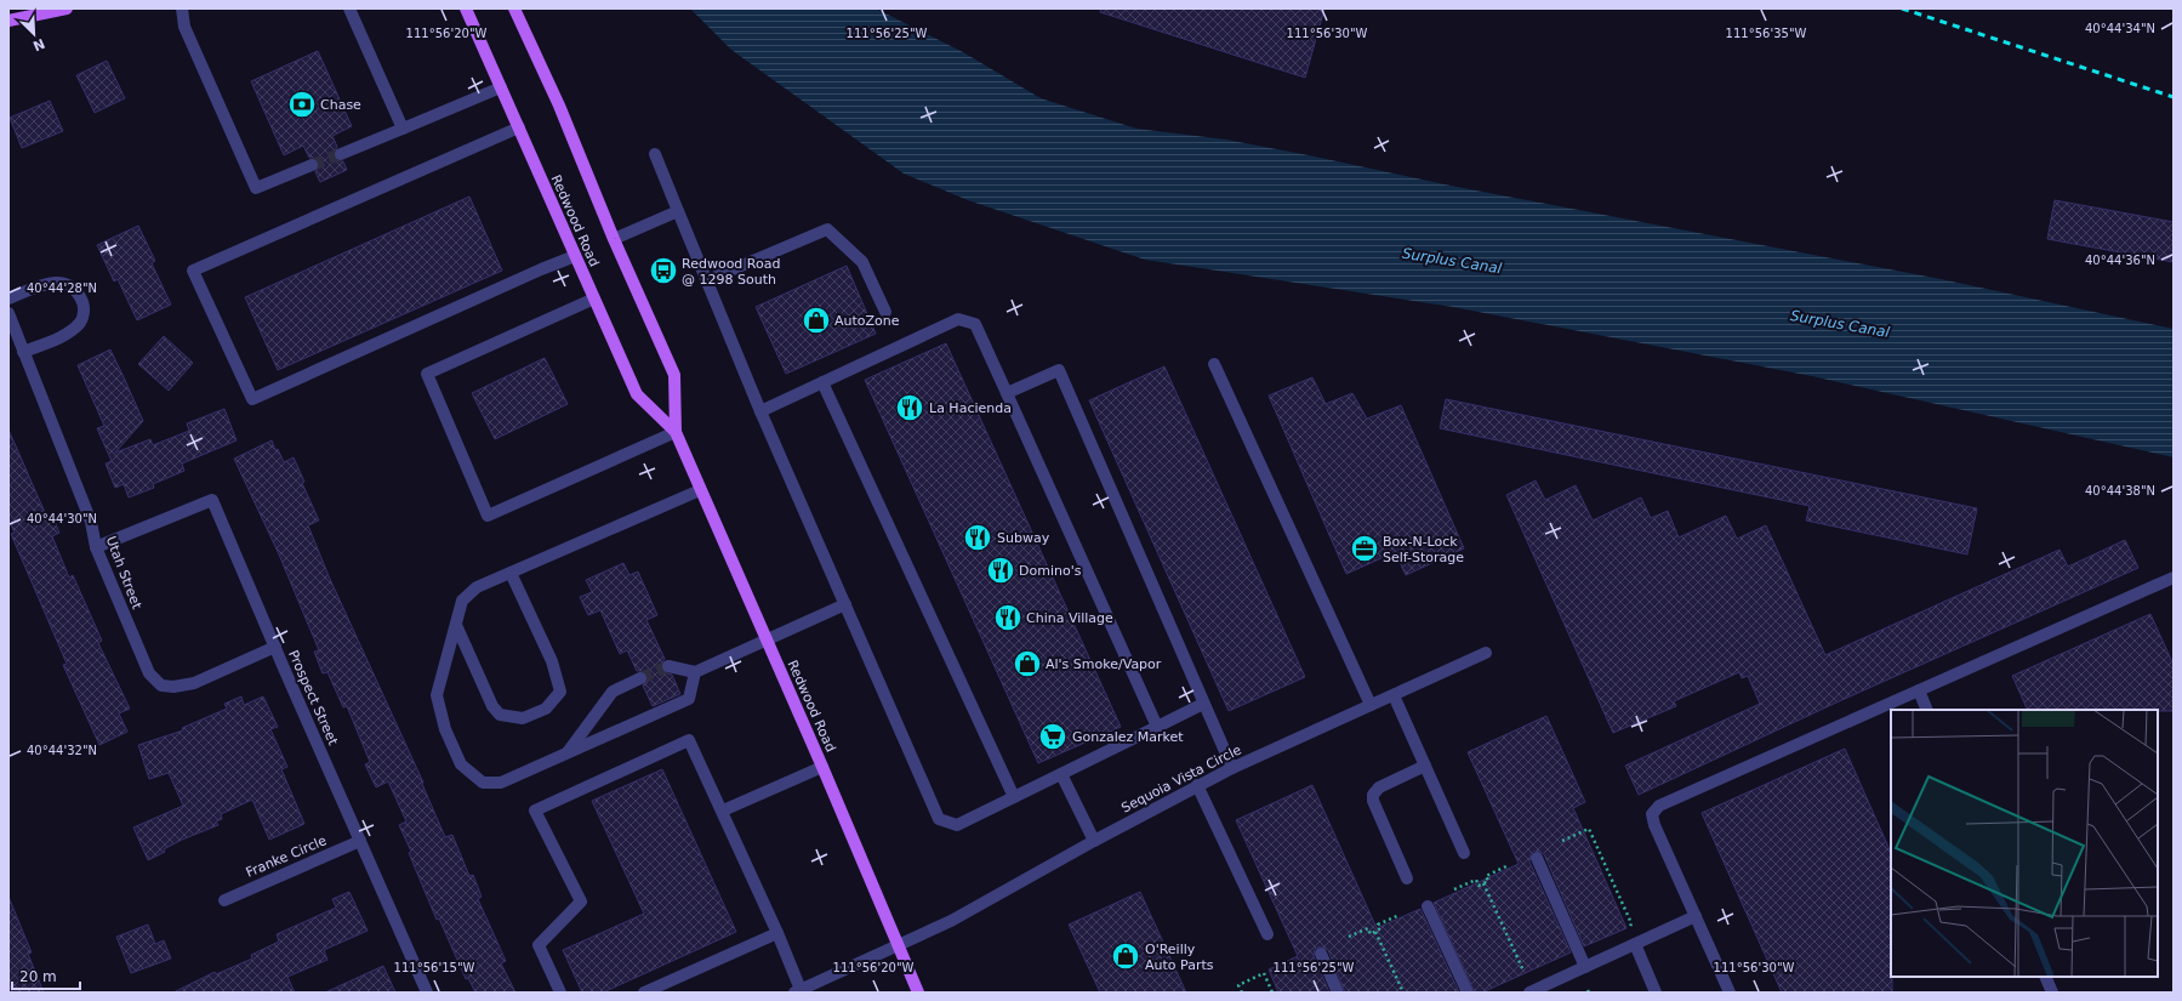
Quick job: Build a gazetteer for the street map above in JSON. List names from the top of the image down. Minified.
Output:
{"streets":{"main road":["Redwood Road"],"street":["Utah Street","Prospect Street","Sequoia Vista Circle","Franke Circle"]},"crossings":[["Redwood Road","Sequoia Vista Circle"],["Utah Street","Prospect Street"],["Prospect Street","Franke Circle"]],"water":["Surplus Canal"],"places":{"bank":["Chase"],"bus stop":["Redwood Road @ 1298 South"],"shop":["AutoZone","Al's Smoke/Vapor","O'Reilly Auto Parts"],"restaurant":["La Hacienda","Subway","Domino's","China Village"],"office":["Box-N-Lock Self-Storage"],"supermarket":["Gonzalez Market"]},"scale_bar":"20 m","north":"bottom right","coordinates":["40°44'34\"N","111°56'20\"W","111°56'25\"W","111°56'30\"W","111°56'35\"W","40°44'36\"N","40°44'28\"N","40°44'38\"N","40°44'30\"N","40°44'32\"N","111°56'15\"W"]}
